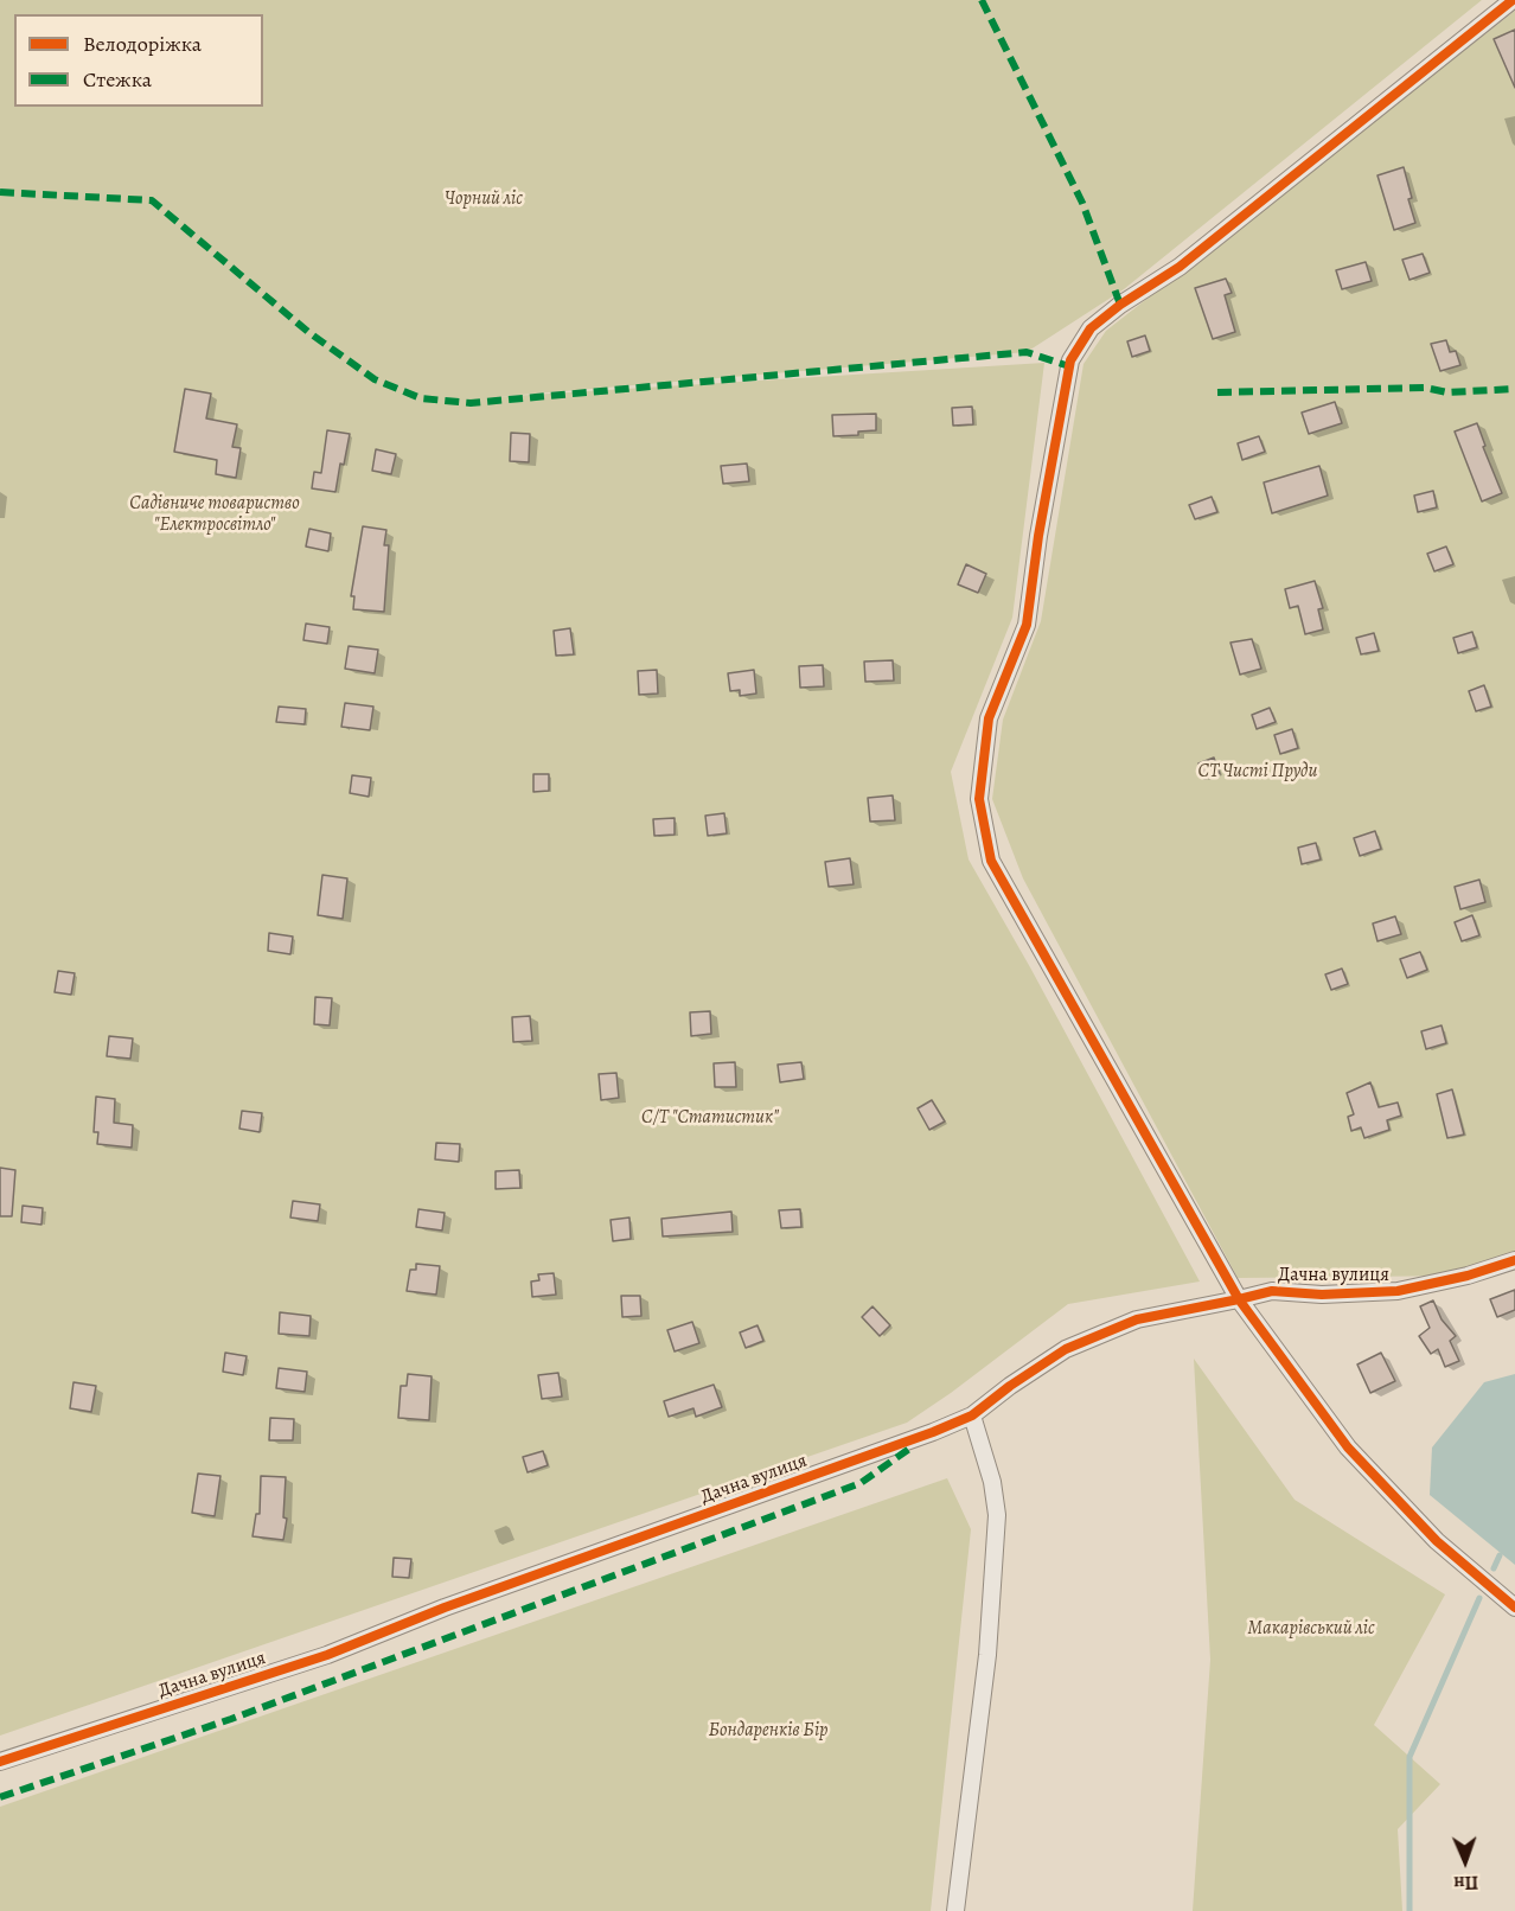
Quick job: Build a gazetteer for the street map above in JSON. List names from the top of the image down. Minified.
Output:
{"streets":{"street":["Дачна вулиця"]},"parks":["Чорний ліс","Садівниче товариство \"Електросвітло\"","СТ Чисті Пруди","С/Т \"Статистик\"","Макарівський ліс","Бондаренків Бір"],"legend":["Велодоріжка","Стежка"],"north":"bottom"}
